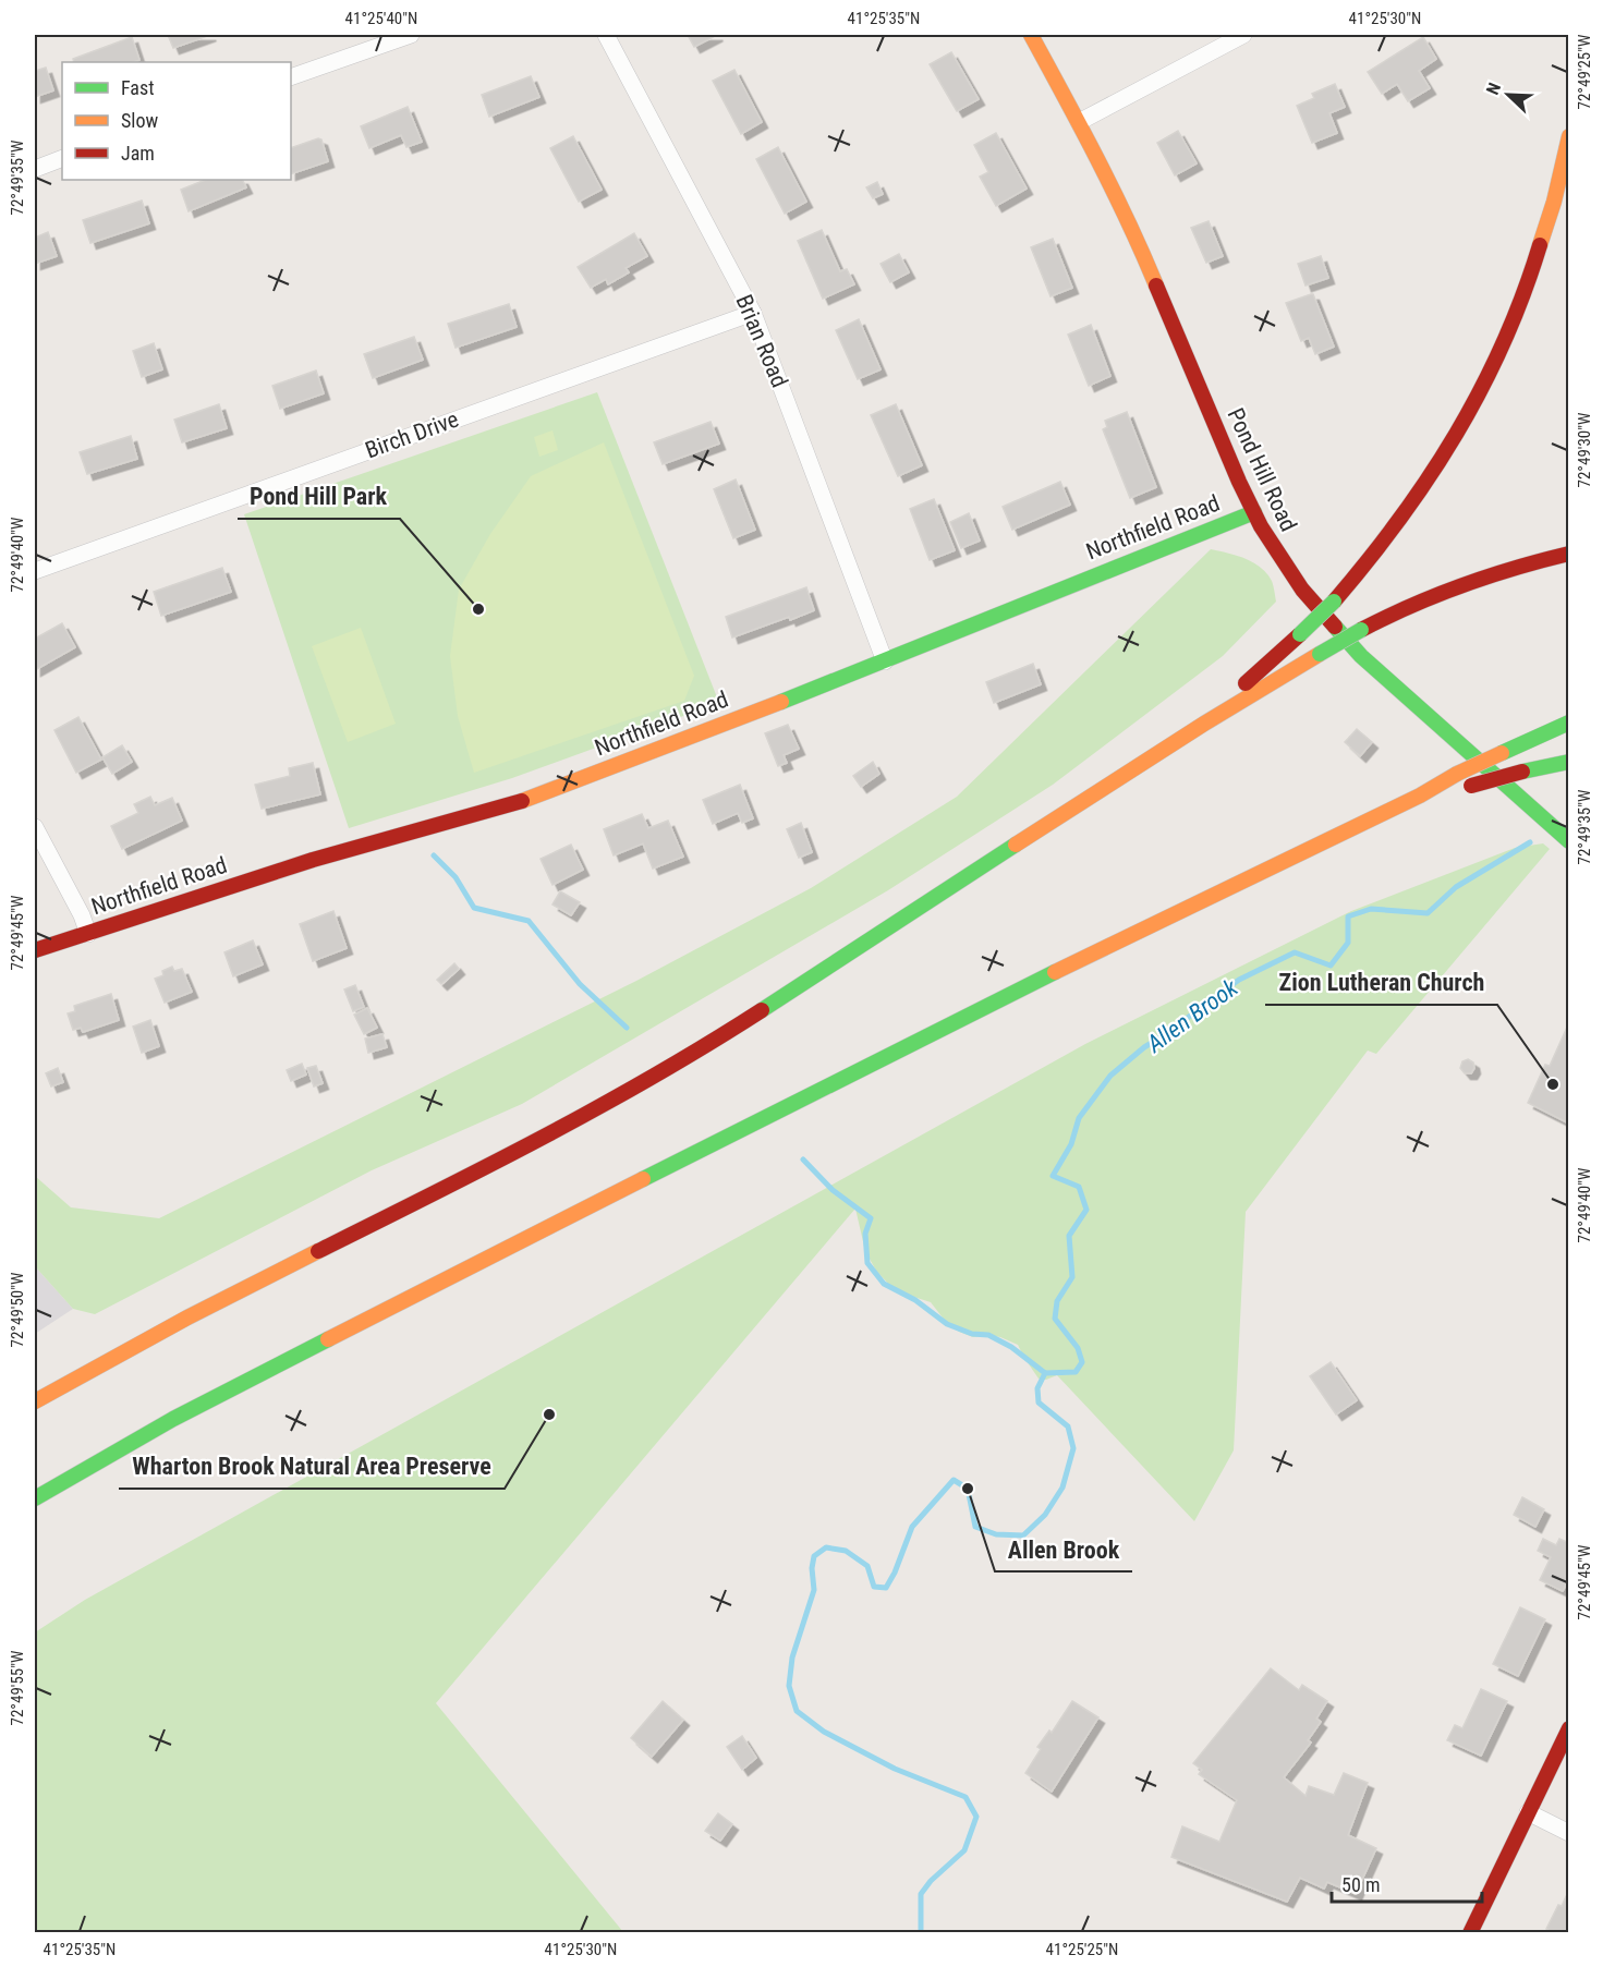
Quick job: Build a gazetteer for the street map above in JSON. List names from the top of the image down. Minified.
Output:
{"streets":{"main road":["Pond Hill Road","Northfield Road"],"street":["Brian Road","Birch Drive"]},"crossings":[["Brian Road","Birch Drive"],["Brian Road","Northfield Road"],["Pond Hill Road","Northfield Road"]],"water":["Allen Brook"],"places":["Pond Hill Park","Zion Lutheran Church","Wharton Brook Natural Area Preserve","Allen Brook"],"legend":["Fast","Slow","Jam"],"scale_bar":"50 m","north":"top left","coordinates":["41°25'40\"N","41°25'35\"N","41°25'30\"N","72°49'25\"W","72°49'35\"W","72°49'30\"W","72°49'40\"W","72°49'45\"W","72°49'50\"W","72°49'55\"W","41°25'25\"N"]}
